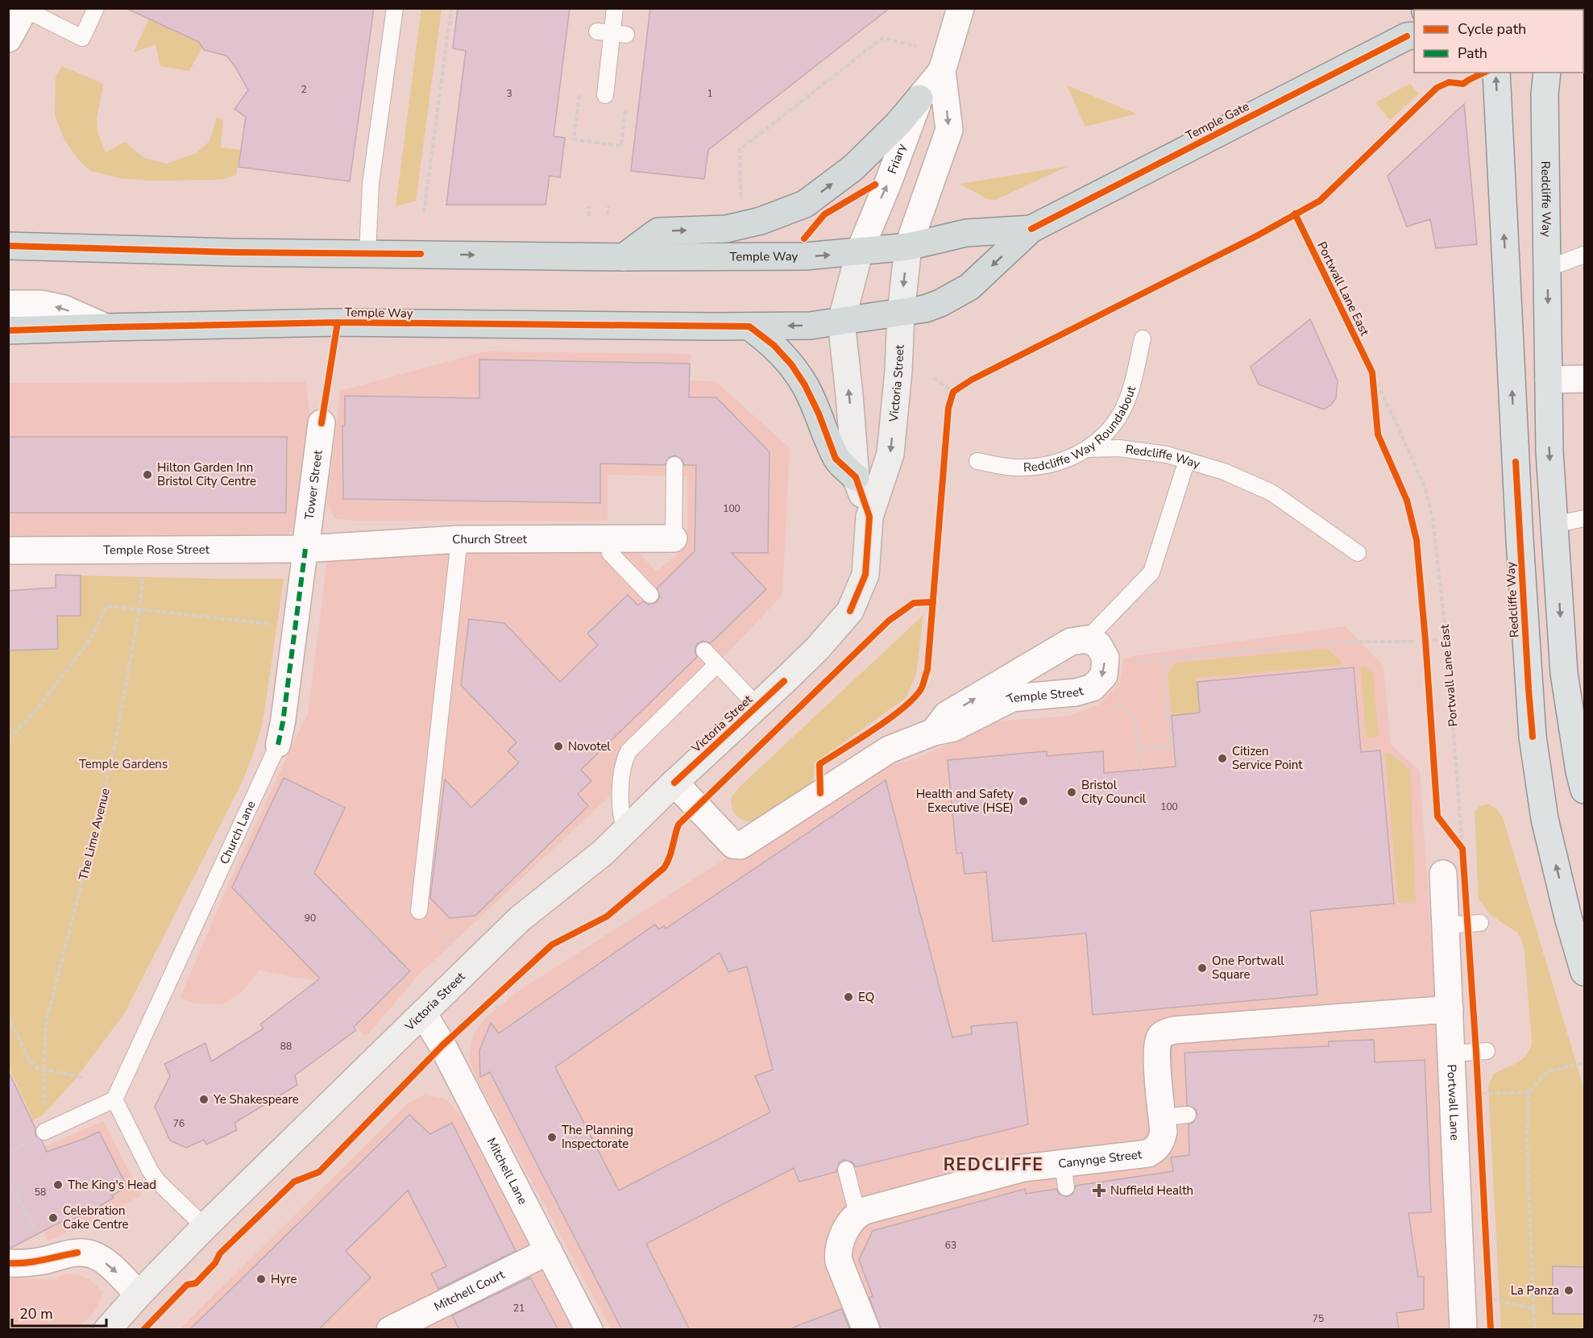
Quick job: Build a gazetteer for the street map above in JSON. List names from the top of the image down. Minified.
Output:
{"streets":{"highway":["Temple Gate","Temple Way"],"main road":["Redcliffe Way","Victoria Street"],"street":["Friary","Tower Street","Church Street","Temple Rose Street","Temple Street","Church Lane","Portwall Lane","Canynge Street","Mitchell Lane","Mitchell Court"],"lane":["Redcliffe Way Roundabout"],"path":["The Lime Avenue"],"cycle path":["Portwall Lane East"]},"crossings":[["Temple Gate","Friary"],["Temple Gate","Temple Way"],["Temple Gate","Victoria Street"],["Friary","Temple Way"],["Friary","Victoria Street"],["Redcliffe Way","Redcliffe Way Roundabout"],["Temple Way","Victoria Street"],["Victoria Street","Temple Street"],["Victoria Street","Mitchell Lane"],["Tower Street","Church Street"],["Tower Street","Temple Rose Street"],["Tower Street","Church Lane"],["Church Street","Temple Rose Street"],["Church Street","Church Lane"],["Temple Rose Street","Church Lane"],["Portwall Lane","Canynge Street"],["Mitchell Lane","Mitchell Court"]],"districts":["REDCLIFFE"],"parks":["Temple Gardens"],"places":{"other":["Hilton Garden Inn Bristol City Centre","Novotel","Citizen Service Point","Bristol City Council","Health and Safety Executive (HSE)","One Portwall Square","EQ","Ye Shakespeare","The Planning Inspectorate","The King's Head","Celebration Cake Centre","Hyre","La Panza"],"health":["Nuffield Health"]},"house_numbers":["2","3","1","100","100","90","88","76","58","63","21","75"],"legend":["Cycle path","Path"],"scale_bar":"20 m"}
